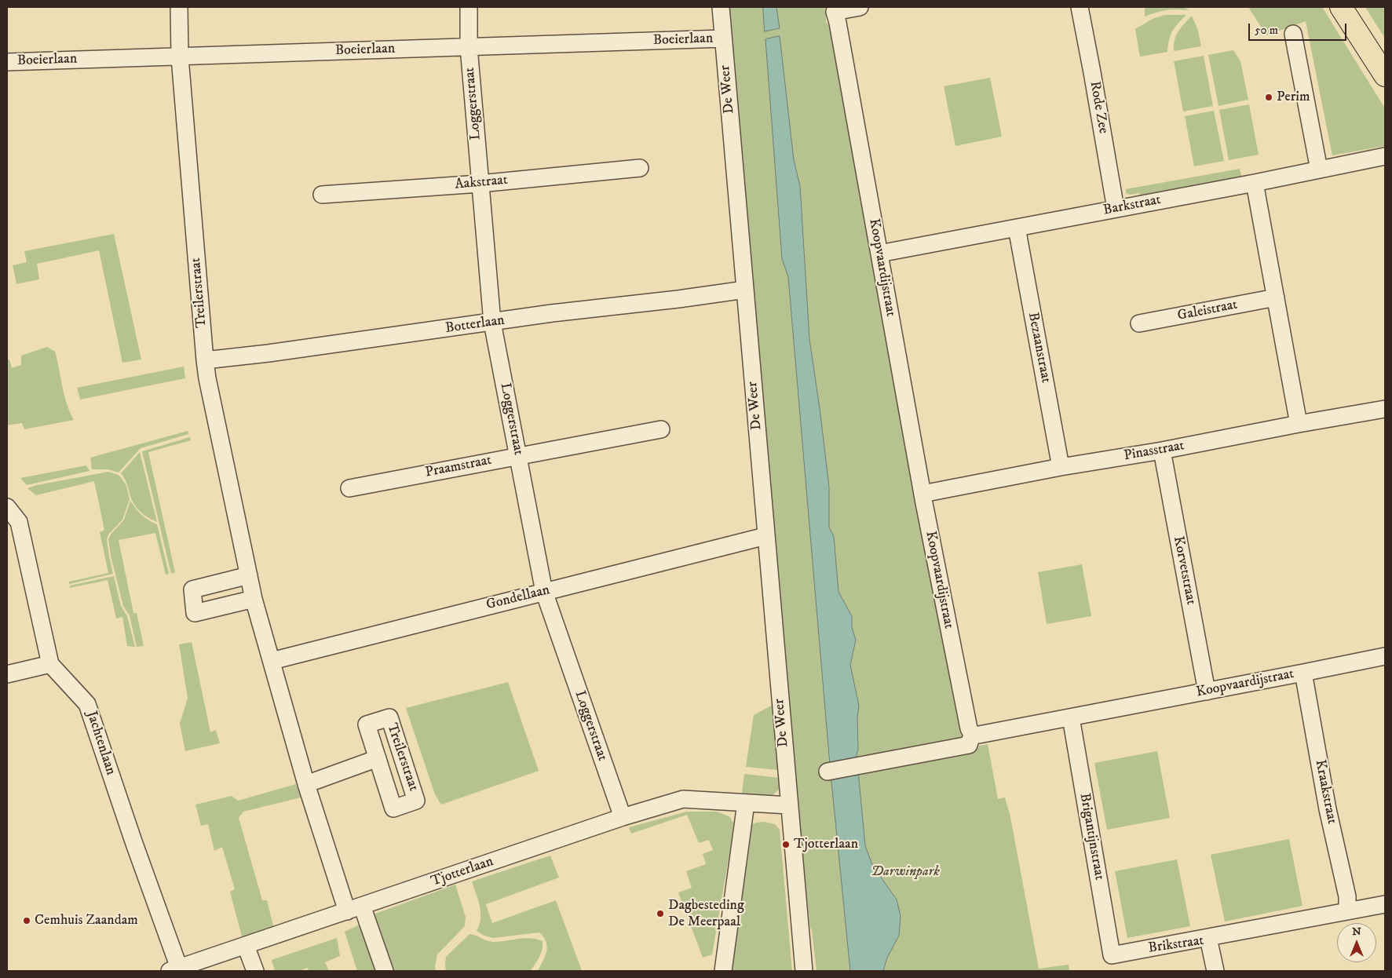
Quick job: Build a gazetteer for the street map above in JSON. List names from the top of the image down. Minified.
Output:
{"streets":{"street":["Boeierlaan","De Weer","Loggerstraat","Rode Zee","Aakstraat","Barkstraat","Koopvaardijstraat","Treilerstraat","Galeistraat","Botterlaan","Bezaanstraat","Pinasstraat","Praamstraat","Korvetstraat","Gondellaan","Jachtenlaan","Kraakstraat","Brigantijnstraat","Tjotterlaan","Brikstraat"]},"crossings":[["Boeierlaan","De Weer"],["Boeierlaan","Loggerstraat"],["Boeierlaan","Treilerstraat"],["De Weer","Botterlaan"],["De Weer","Gondellaan"],["Loggerstraat","Aakstraat"],["Loggerstraat","Botterlaan"],["Loggerstraat","Praamstraat"],["Loggerstraat","Gondellaan"],["Loggerstraat","Tjotterlaan"],["Rode Zee","Barkstraat"],["Barkstraat","Koopvaardijstraat"],["Barkstraat","Bezaanstraat"],["Koopvaardijstraat","Pinasstraat"],["Koopvaardijstraat","Korvetstraat"],["Koopvaardijstraat","Kraakstraat"],["Koopvaardijstraat","Brigantijnstraat"],["Treilerstraat","Botterlaan"],["Treilerstraat","Gondellaan"],["Treilerstraat","Tjotterlaan"],["Bezaanstraat","Pinasstraat"],["Pinasstraat","Korvetstraat"],["Jachtenlaan","Tjotterlaan"],["Brigantijnstraat","Brikstraat"]],"parks":["Darwinpark"],"places":["Perim","Tjotterlaan","Dagbesteding De Meerpaal","Cemhuis Zaandam"],"scale_bar":"50 m","north":"top"}
